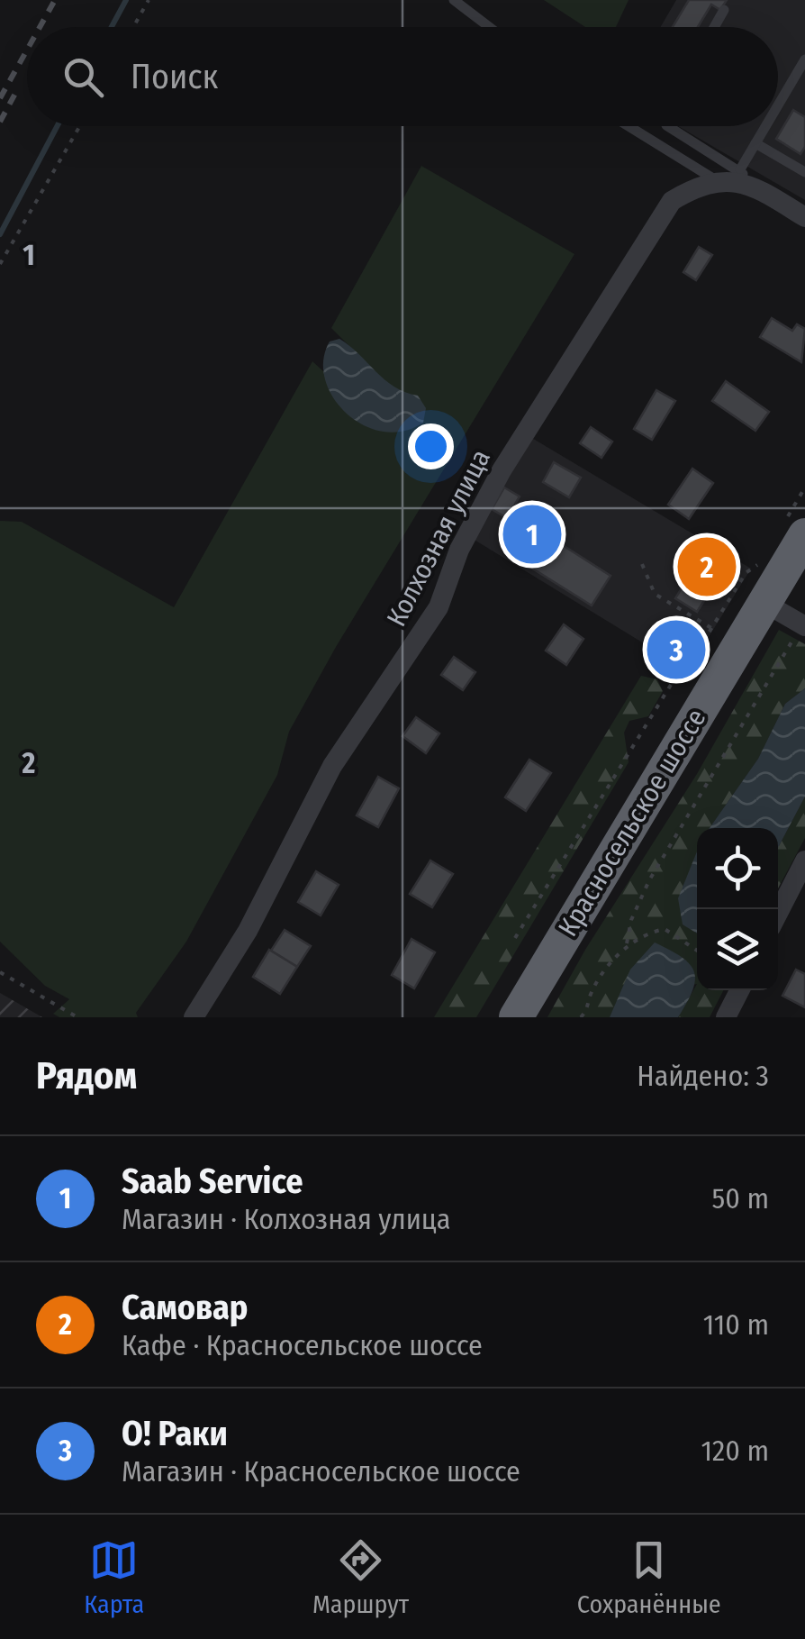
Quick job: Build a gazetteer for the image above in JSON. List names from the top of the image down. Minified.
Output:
{"streets":{"highway":["Красносельское шоссе"],"street":["Колхозная улица"]},"page":{"search":"Поиск","pins":["1","2","3"],"heading":["Рядом","Найдено: 3"],"list":[{"mark":"1","name":"Saab Service","note":"Магазин · Колхозная улица","value":"50 m"},{"mark":"2","name":"Самовар","note":"Кафе · Красносельское шоссе","value":"110 m"},{"mark":"3","name":"О! Раки","note":"Магазин · Красносельское шоссе","value":"120 m"}],"nav":["Карта","Маршрут","Сохранённые"]},"grid":{"rows":["1","2"]}}
